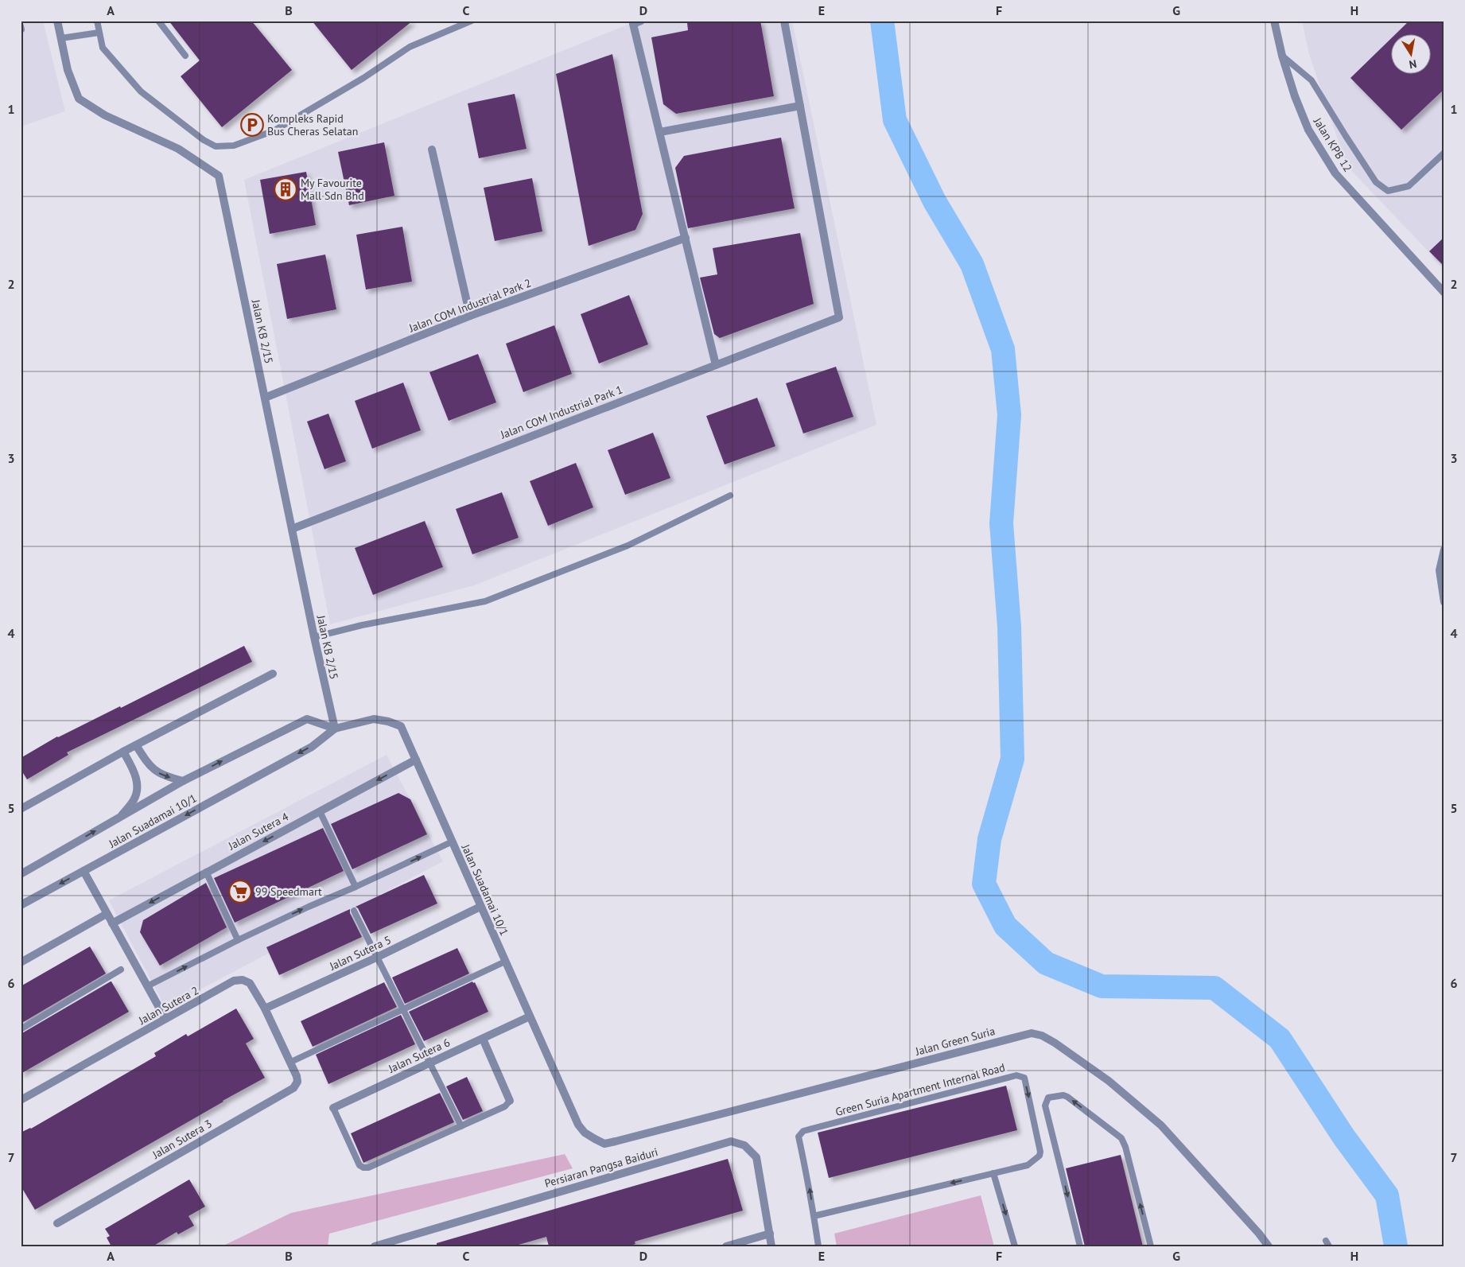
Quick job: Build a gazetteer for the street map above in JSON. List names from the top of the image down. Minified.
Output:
{"streets":{"street":["Jalan KPB 12","Jalan COM Industrial Park 2","Jalan KB 2/15","Jalan COM Industrial Park 1","Jalan Suadamai 10/1","Jalan Sutera 4","Jalan Sutera 5","Jalan Sutera 2","Jalan Green Suria","Jalan Sutera 6","Jalan Sutera 3","Persiaran Pangsa Baiduri"],"lane":["Green Suria Apartment Internal Road"]},"crossings":[["Jalan COM Industrial Park 2","Jalan KB 2/15"],["Jalan KB 2/15","Jalan COM Industrial Park 1"],["Jalan KB 2/15","Jalan Suadamai 10/1"],["Jalan Suadamai 10/1","Jalan Sutera 4"],["Jalan Suadamai 10/1","Jalan Sutera 5"],["Jalan Suadamai 10/1","Jalan Green Suria"],["Jalan Suadamai 10/1","Jalan Sutera 6"],["Jalan Sutera 5","Jalan Sutera 2"],["Jalan Sutera 2","Jalan Sutera 3"]],"one_way":["Jalan Sutera 4"],"places":{"parking":["Kompleks Rapid Bus Cheras Selatan"],"building":["My Favourite Mall Sdn Bhd"],"supermarket":["99 Speedmart"]},"north":"bottom","grid":{"columns":["A","B","C","D","E","F","G","H"],"rows":["1","2","3","4","5","6","7"]}}
